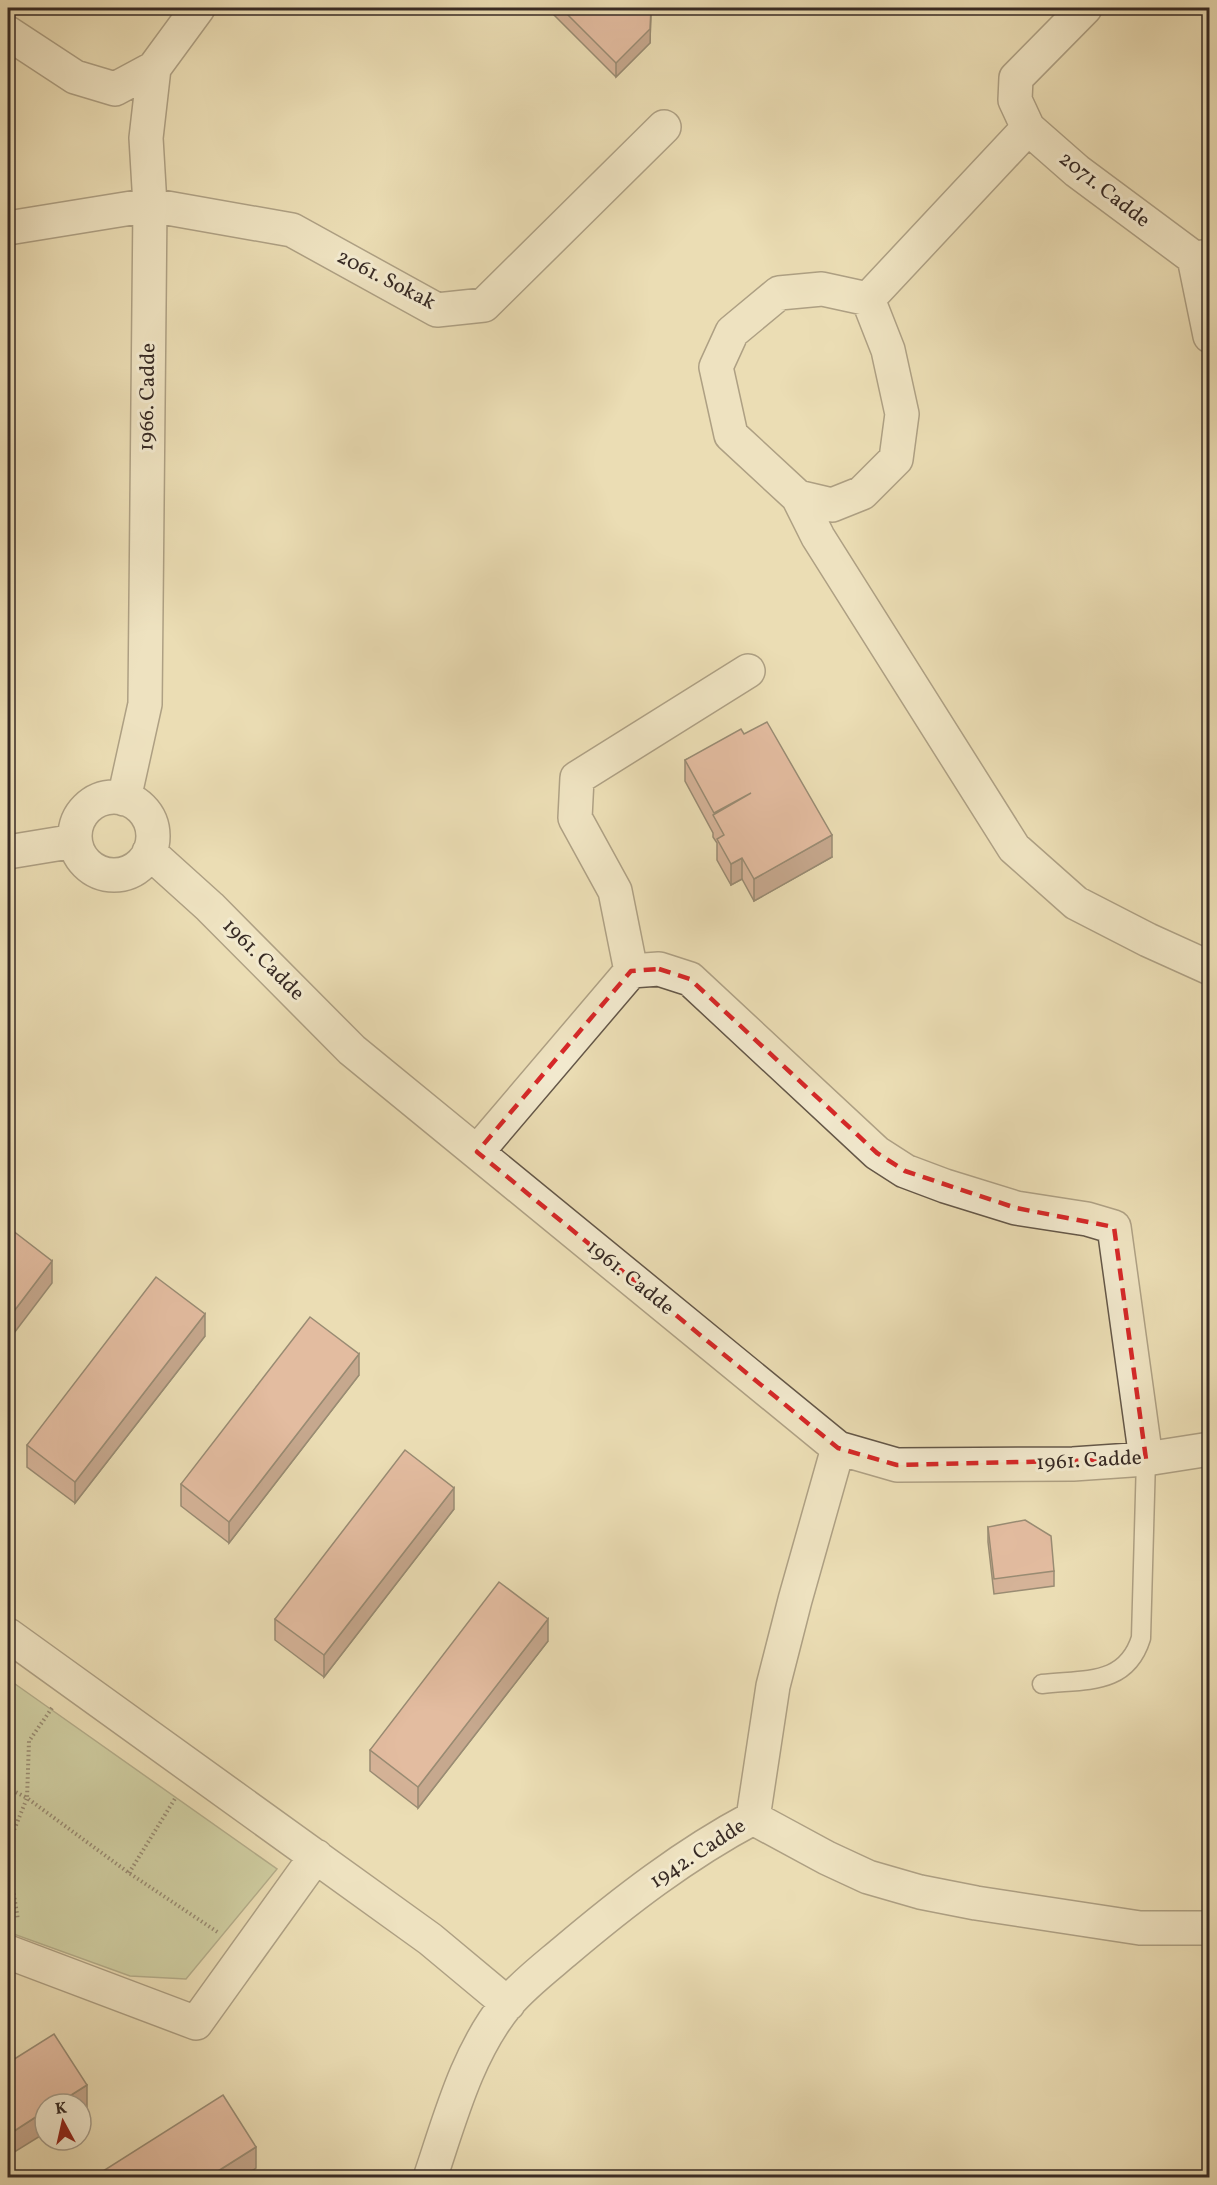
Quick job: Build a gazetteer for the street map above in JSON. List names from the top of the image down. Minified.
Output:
{"streets":{"street":["2071. Cadde","2061. Sokak","1966. Cadde","1961. Cadde","1942. Cadde"]},"crossings":[["2061. Sokak","1966. Cadde"],["1966. Cadde","1961. Cadde"]],"north":"top"}
